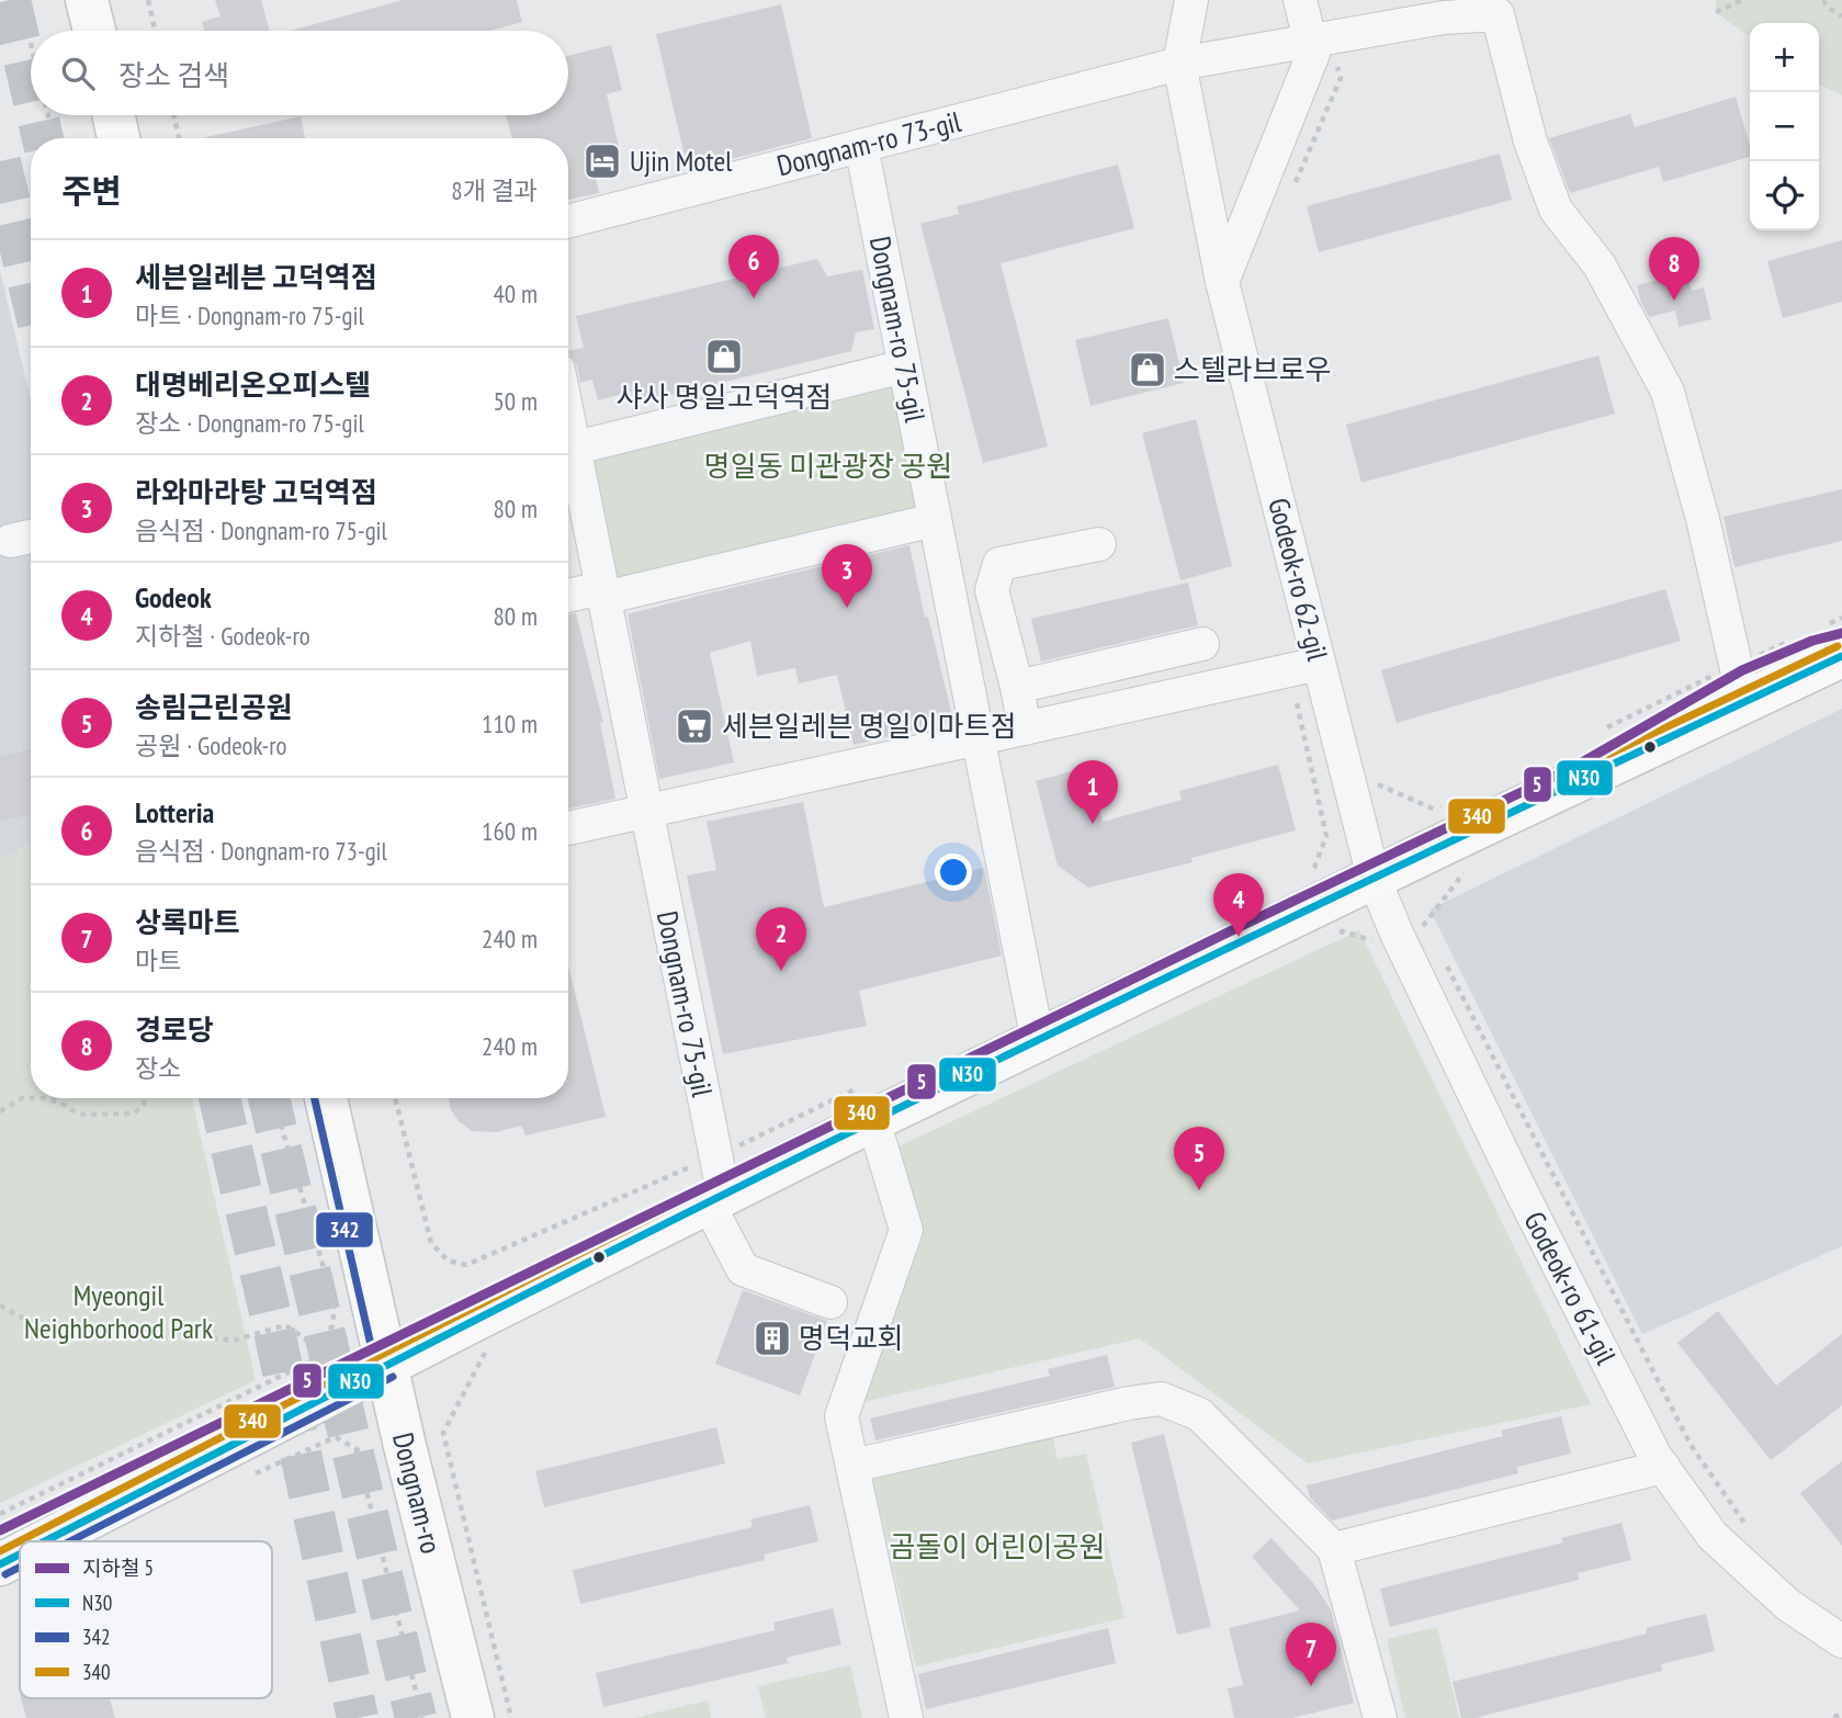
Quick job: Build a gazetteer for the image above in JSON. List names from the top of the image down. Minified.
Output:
{"streets":{"main road":["Dongnam-ro"],"street":["Dongnam-ro 73-gil","Dongnam-ro 75-gil","Godeok-ro 62-gil","Godeok-ro 61-gil"]},"crossings":[["Dongnam-ro 73-gil","Dongnam-ro 75-gil"],["Dongnam-ro 73-gil","Godeok-ro 62-gil"],["Godeok-ro 62-gil","Godeok-ro 61-gil"]],"parks":["명일동 미관광장 공원","Myeongil Neighborhood Park","곰돌이 어린이공원"],"places":{"hotel":["Ujin Motel"],"shop":["샤사 명일고덕역점","스텔라브로우"],"supermarket":["세븐일레븐 명일이마트점"],"building":["명덕교회"]},"lines":["metro line 5","transit line 340","transit line N30","transit line 342"],"legend":["지하철 5","N30","342","340"],"page":{"map_buttons":["+","−"],"search":"장소 검색","heading":["주변","8개 결과"],"pins":["6","8","3","1","4","2","5","7"],"list":[{"mark":"1","name":"세븐일레븐 고덕역점","note":"마트 · Dongnam-ro 75-gil","value":"40 m"},{"mark":"2","name":"대명베리온오피스텔","note":"장소 · Dongnam-ro 75-gil","value":"50 m"},{"mark":"3","name":"라와마라탕 고덕역점","note":"음식점 · Dongnam-ro 75-gil","value":"80 m"},{"mark":"4","name":"Godeok","note":"지하철 · Godeok-ro","value":"80 m"},{"mark":"5","name":"송림근린공원","note":"공원 · Godeok-ro","value":"110 m"},{"mark":"6","name":"Lotteria","note":"음식점 · Dongnam-ro 73-gil","value":"160 m"},{"mark":"7","name":"상록마트","note":"마트","value":"240 m"},{"mark":"8","name":"경로당","note":"장소","value":"240 m"}]}}
